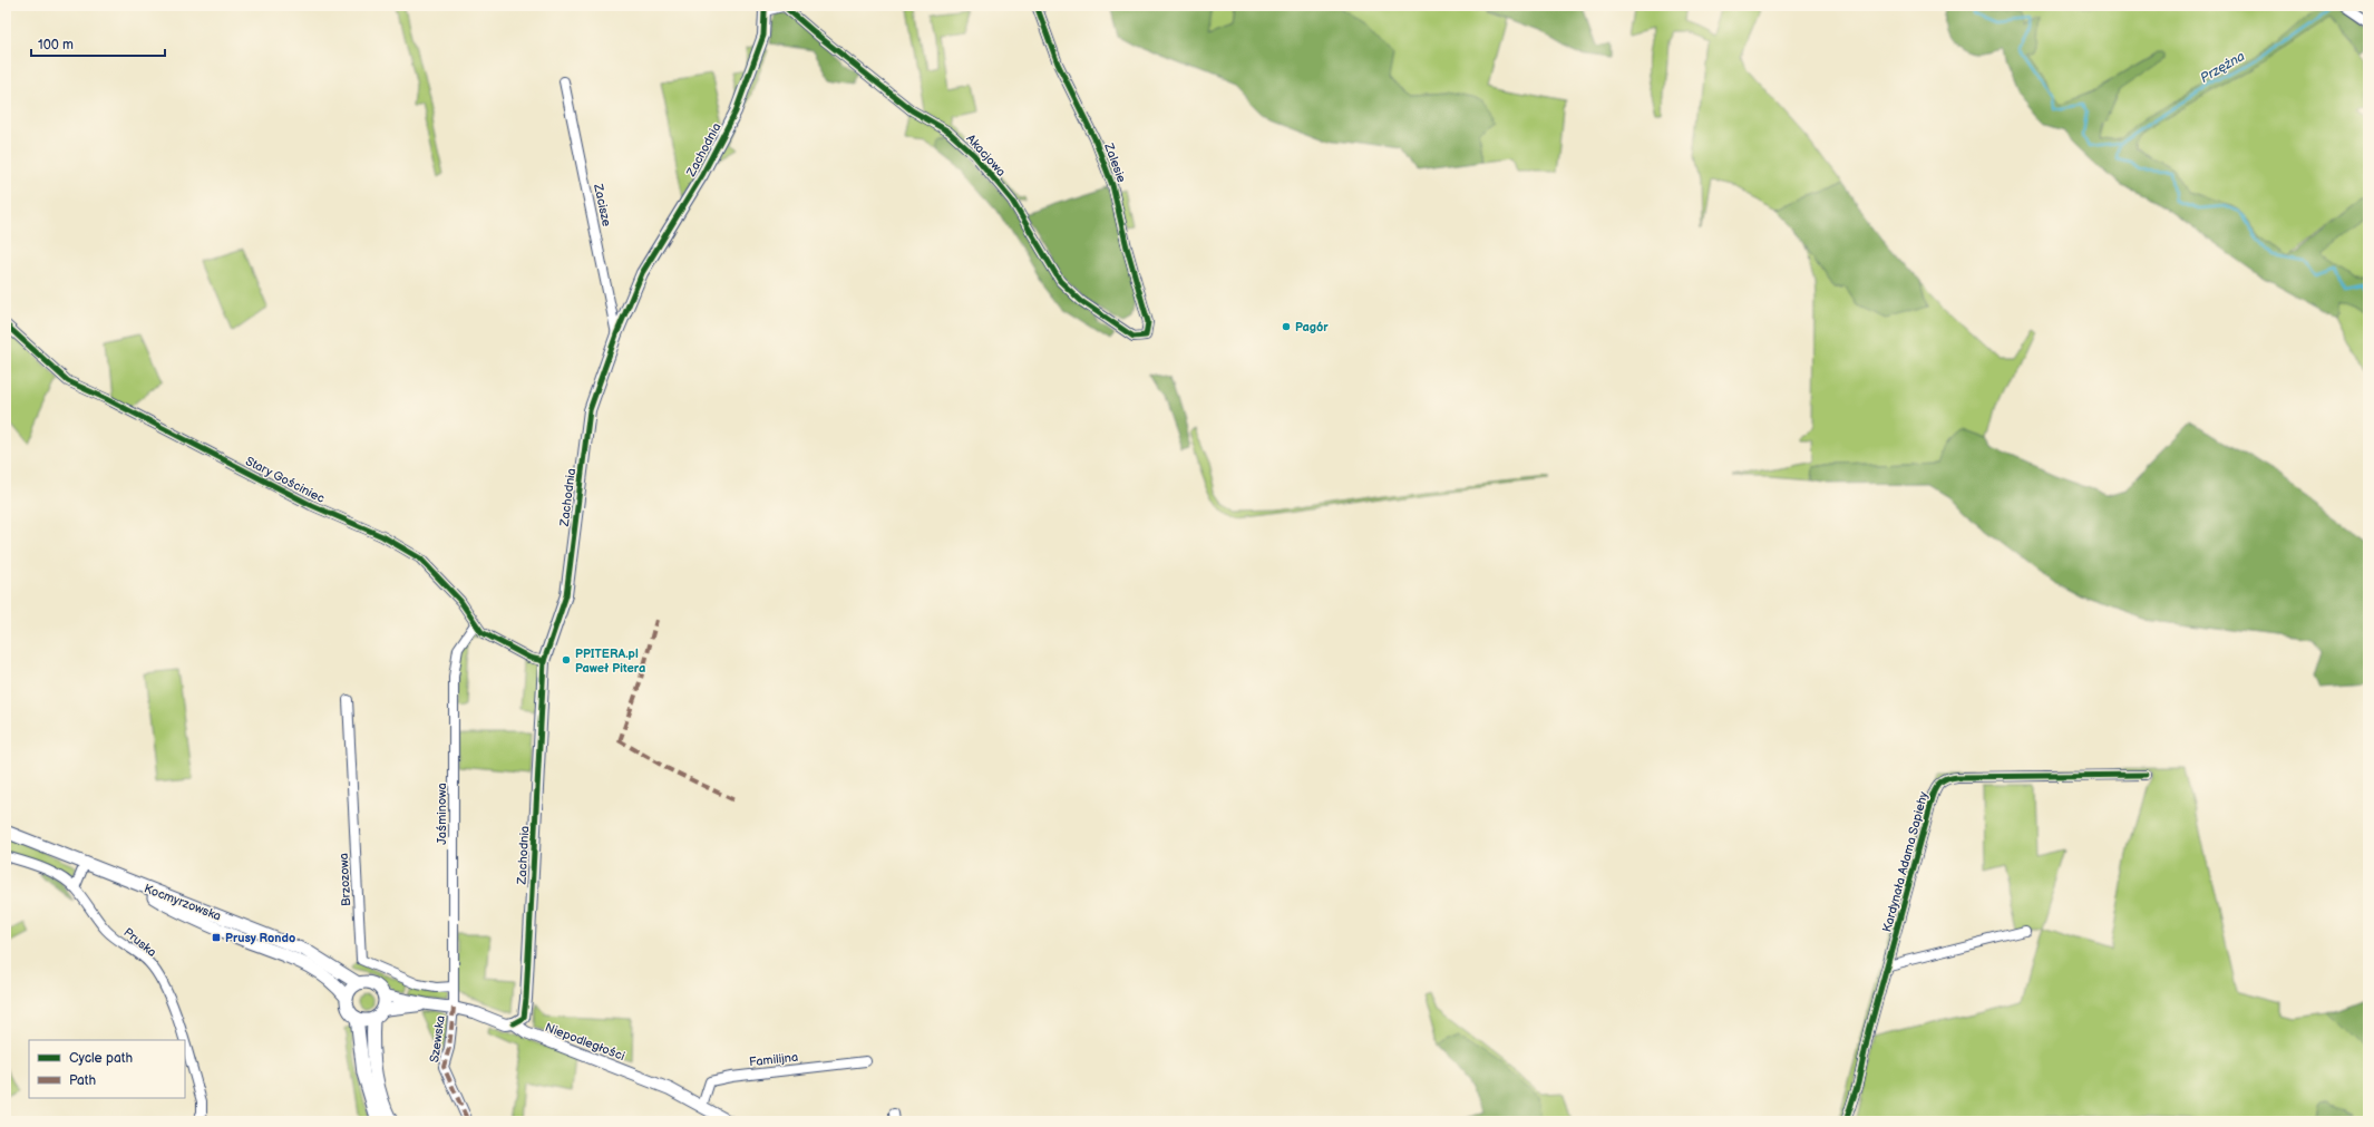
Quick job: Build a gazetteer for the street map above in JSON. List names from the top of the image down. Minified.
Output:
{"streets":{"main road":["Kocmyrzowska"],"street":["Zachodnia","Akacjowa","Zalesie","Zacisze","Stary Gościniec","Jaśminowa","Kardynała Adama Sapiehy","Brzozowa","Pruska","Szewska","Niepodległości","Familijna"]},"crossings":[["Zachodnia","Zacisze"],["Zachodnia","Stary Gościniec"],["Zachodnia","Niepodległości"],["Akacjowa","Zalesie"],["Stary Gościniec","Jaśminowa"],["Jaśminowa","Brzozowa"],["Jaśminowa","Szewska"],["Jaśminowa","Niepodległości"],["Kocmyrzowska","Niepodległości"],["Szewska","Niepodległości"],["Niepodległości","Familijna"]],"water":["Przężna"],"places":{"other":["Pagór","PPITERA.pl Paweł Pitera"],"transit":["Prusy Rondo"]},"legend":["Cycle path","Path"],"scale_bar":"100 m"}
